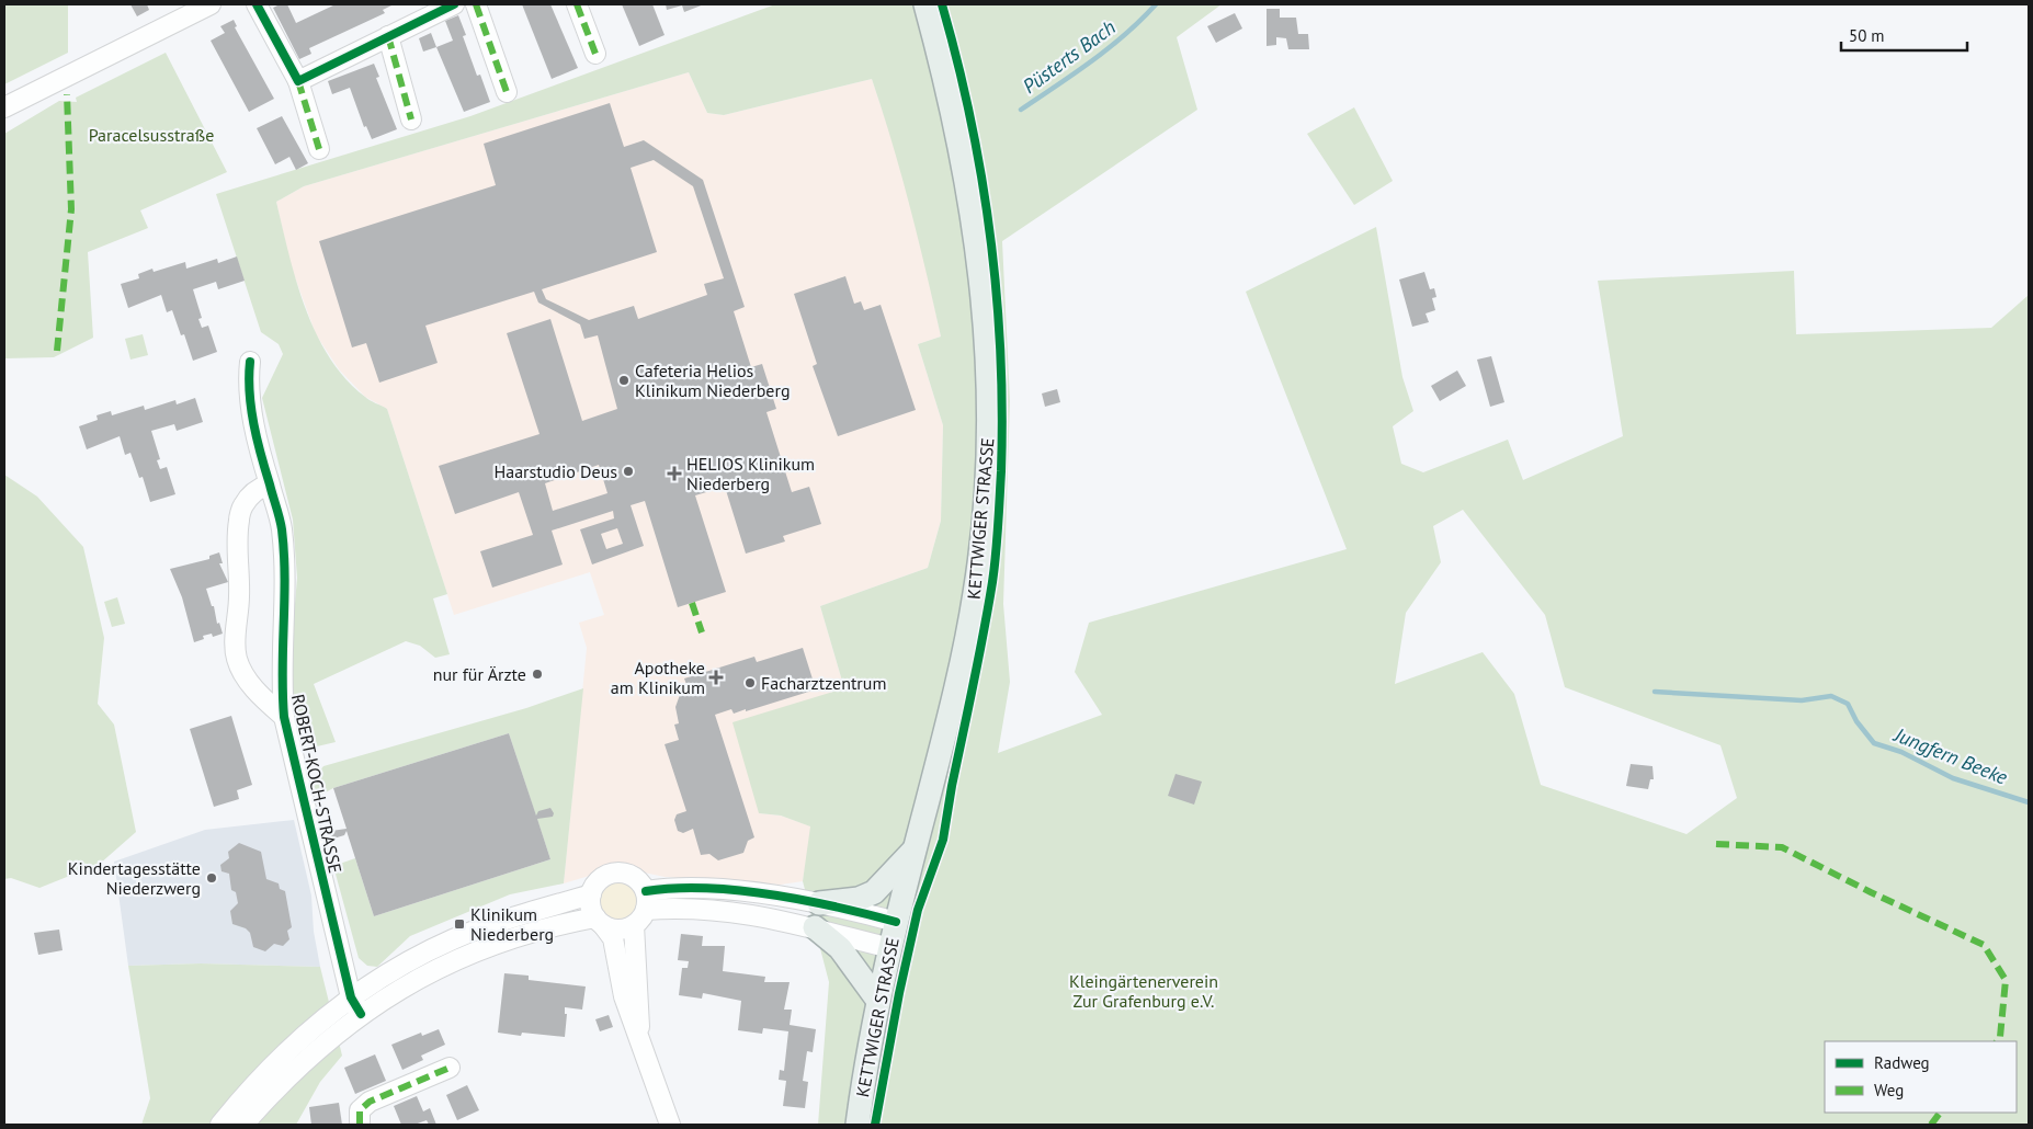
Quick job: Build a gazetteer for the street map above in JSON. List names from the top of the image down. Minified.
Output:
{"streets":{"main road":["KETTWIGER STRASSE"],"street":["ROBERT-KOCH-STRASSE"]},"water":["Püsterts Bach","Jungfern Beeke"],"parks":["Paracelsusstraße","Kleingärtenerverein Zur Grafenburg e.V."],"places":{"other":["Cafeteria Helios Klinikum Niederberg","Haarstudio Deus","nur für Ärzte","Facharztzentrum","Kindertagesstätte Niederzwerg"],"health":["HELIOS Klinikum Niederberg","Apotheke am Klinikum"],"transit":["Klinikum Niederberg"]},"legend":["Radweg","Weg"],"scale_bar":"50 m"}
